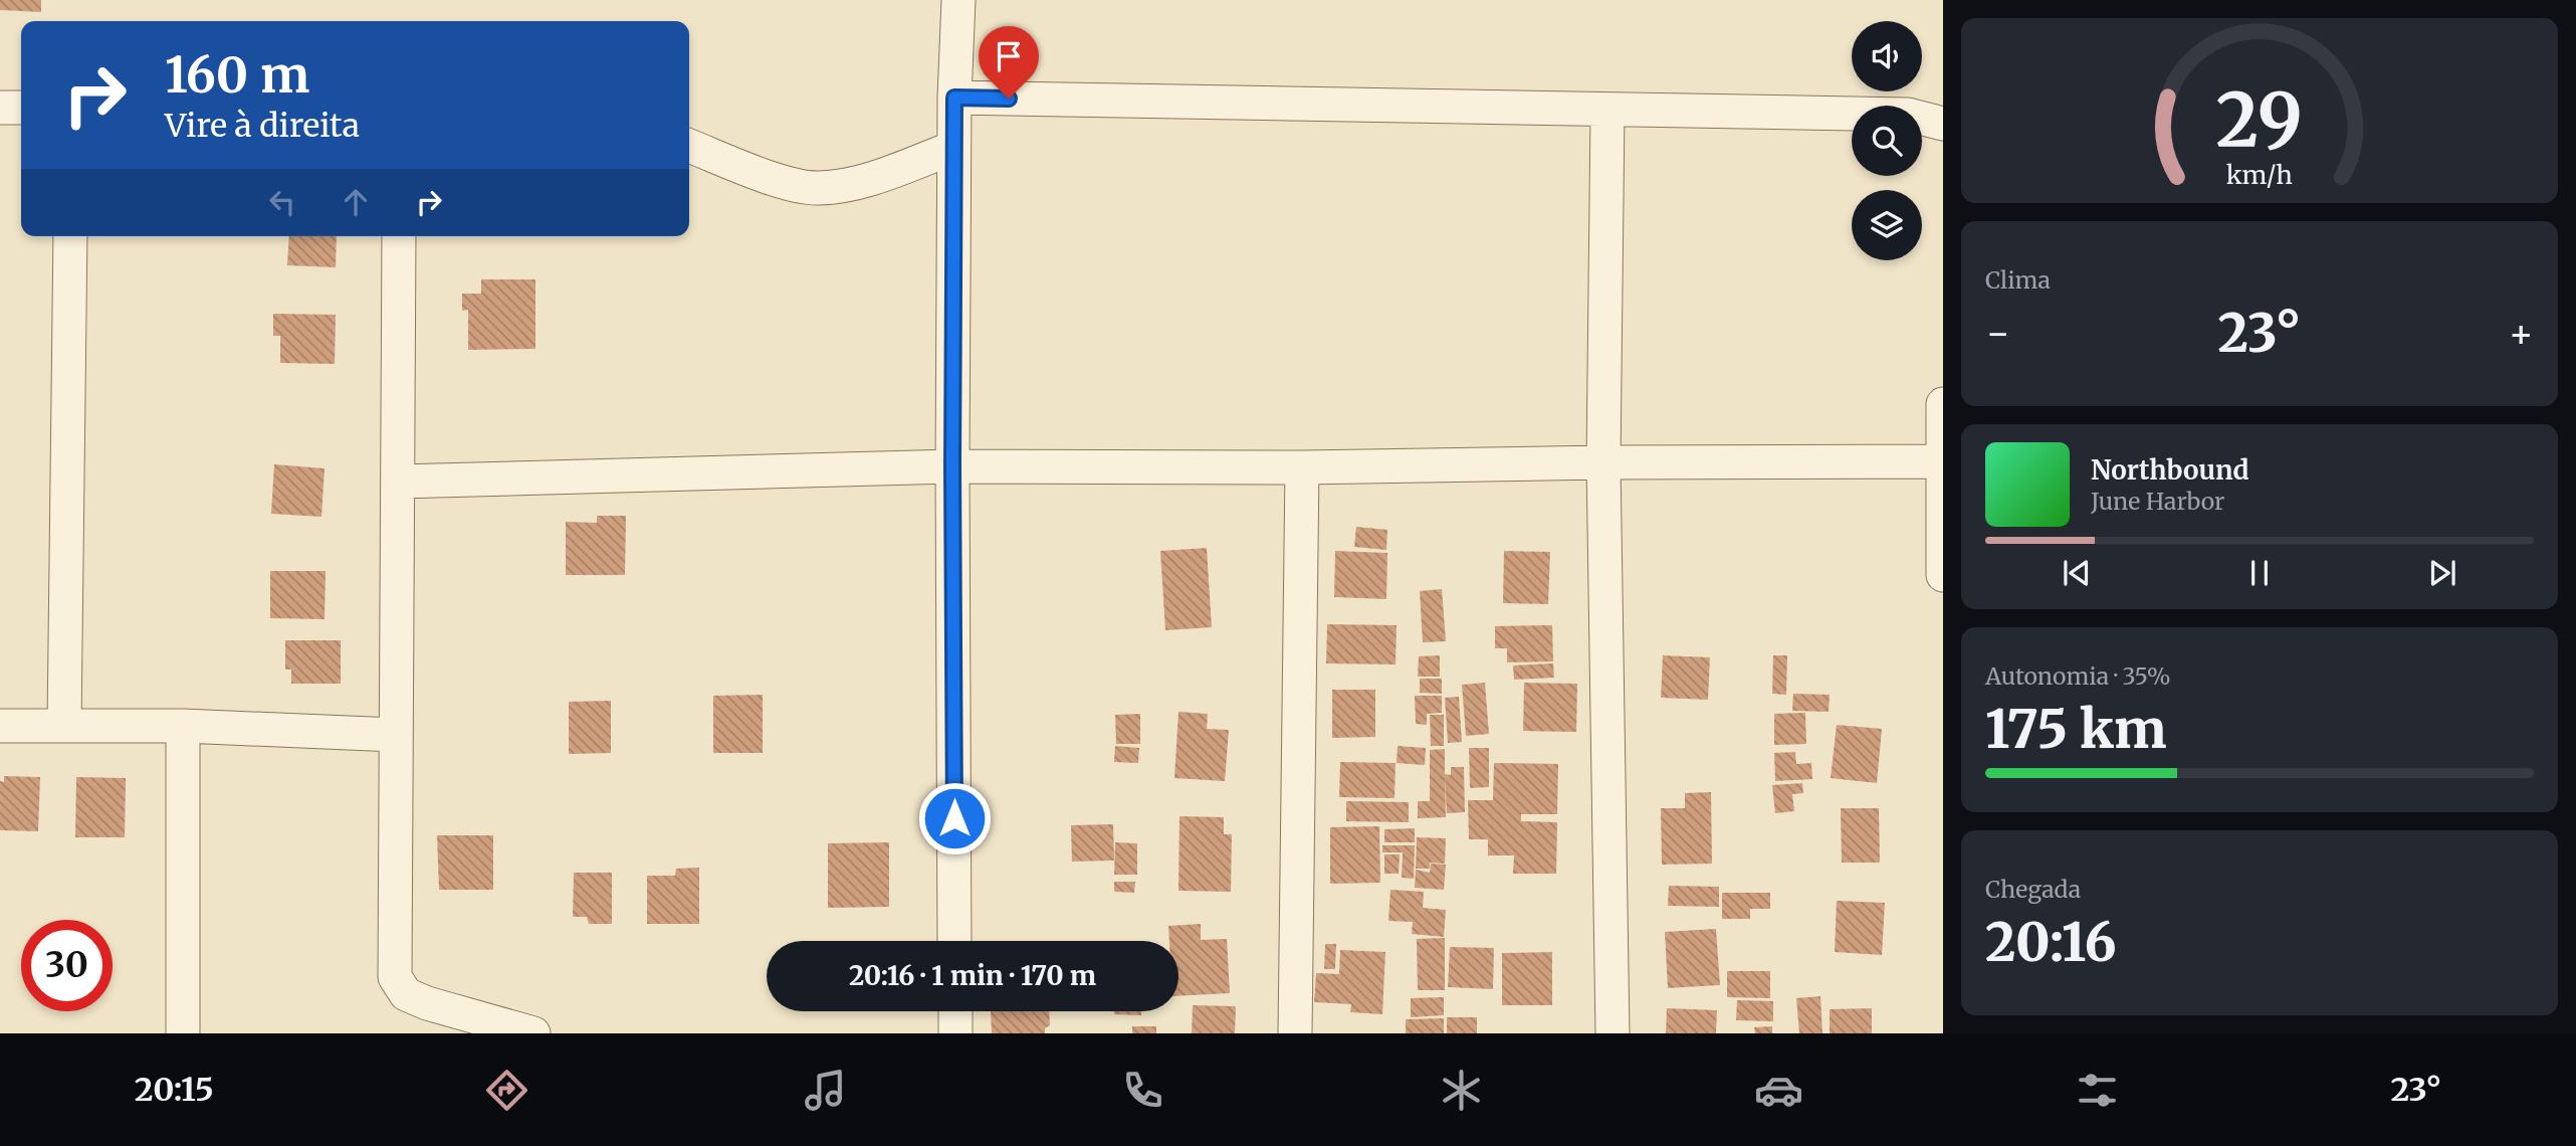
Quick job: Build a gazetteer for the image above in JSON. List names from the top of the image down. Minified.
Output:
{"page":{"turn":["160 m","Vire à direita"],"tile":["Clima",["Autonomia · 35%","175 km"],["Chegada","20:16"]],"heat":["−","23°","+"],"song":["Northbound","June Harbor"],"limit":"30","trip":"20:16 · 1 min · 170 m","tabs":["20:15","23°"],"gauge":["29","km/h"]}}
